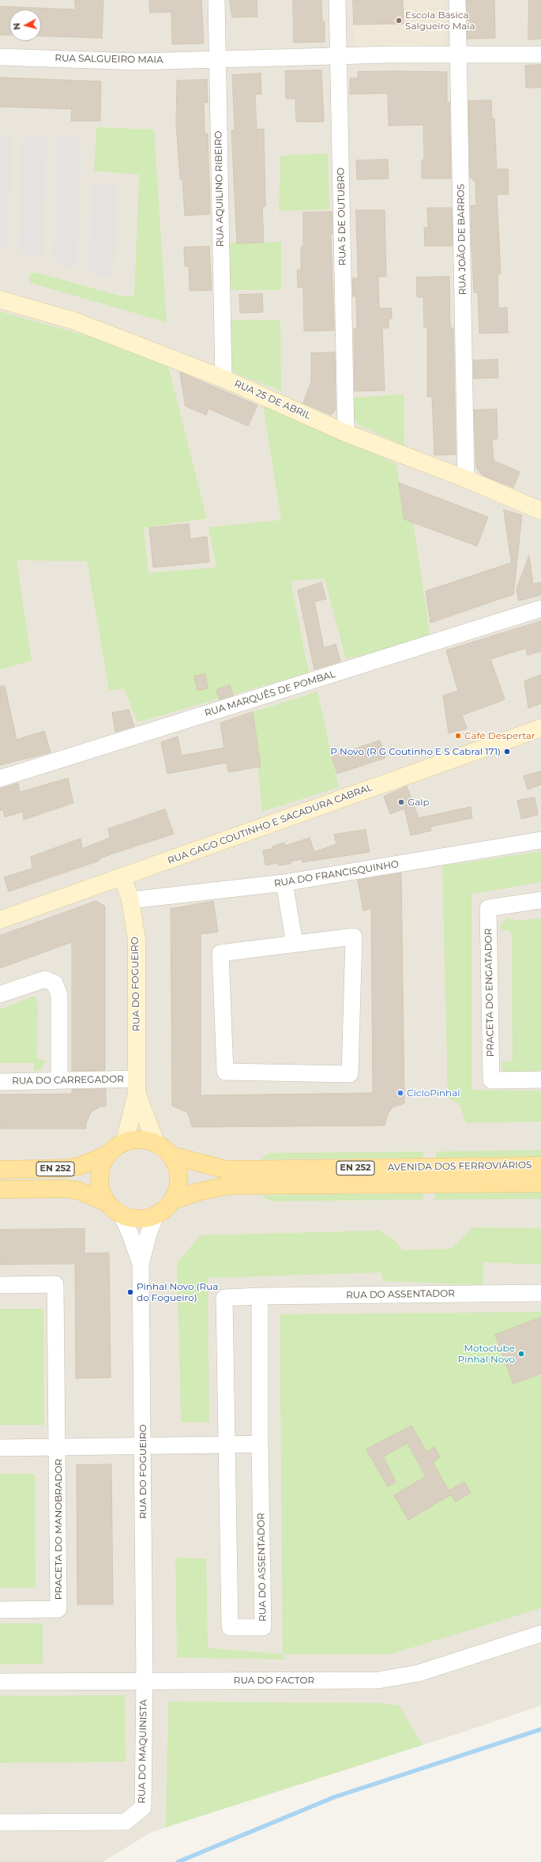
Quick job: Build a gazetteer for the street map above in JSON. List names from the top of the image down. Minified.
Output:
{"streets":{"main road":["AVENIDA DOS FERROVIÁRIOS","EN 252"],"street":["RUA SALGUEIRO MAIA","RUA AQUILINO RIBEIRO","RUA 5 DE OUTUBRO","RUA JOÃO DE BARROS","RUA 25 DE ABRIL","RUA MARQUÊS DE POMBAL","RUA GAGO COUTINHO E SACADURA CABRAL","RUA DO FRANCISQUINHO","RUA DO FOGUEIRO","PRACETA DO ENGATADOR","RUA DO CARREGADOR","RUA DO ASSENTADOR","PRACETA DO MANOBRADOR","RUA DO FACTOR","RUA DO MAQUINISTA"]},"crossings":[["RUA SALGUEIRO MAIA","RUA AQUILINO RIBEIRO"],["RUA SALGUEIRO MAIA","RUA 5 DE OUTUBRO"],["RUA SALGUEIRO MAIA","RUA JOÃO DE BARROS"],["RUA AQUILINO RIBEIRO","RUA 25 DE ABRIL"],["RUA 5 DE OUTUBRO","RUA 25 DE ABRIL"],["RUA JOÃO DE BARROS","RUA 25 DE ABRIL"],["RUA GAGO COUTINHO E SACADURA CABRAL","RUA DO FOGUEIRO"],["RUA DO FRANCISQUINHO","RUA DO FOGUEIRO"],["RUA DO FOGUEIRO","RUA DO CARREGADOR"],["RUA DO FOGUEIRO","AVENIDA DOS FERROVIÁRIOS"],["RUA DO FOGUEIRO","RUA DO FACTOR"],["RUA DO FOGUEIRO","RUA DO MAQUINISTA"],["RUA DO FACTOR","RUA DO MAQUINISTA"]],"places":["Escola Básica Salgueiro Maia","Café Despertar","P Novo (R G Coutinho E S Cabral 171)","Galp","CicloPinhal","Pinhal Novo (Rua do Fogueiro)","Motoclube Pinhal Novo"],"north":"left"}
